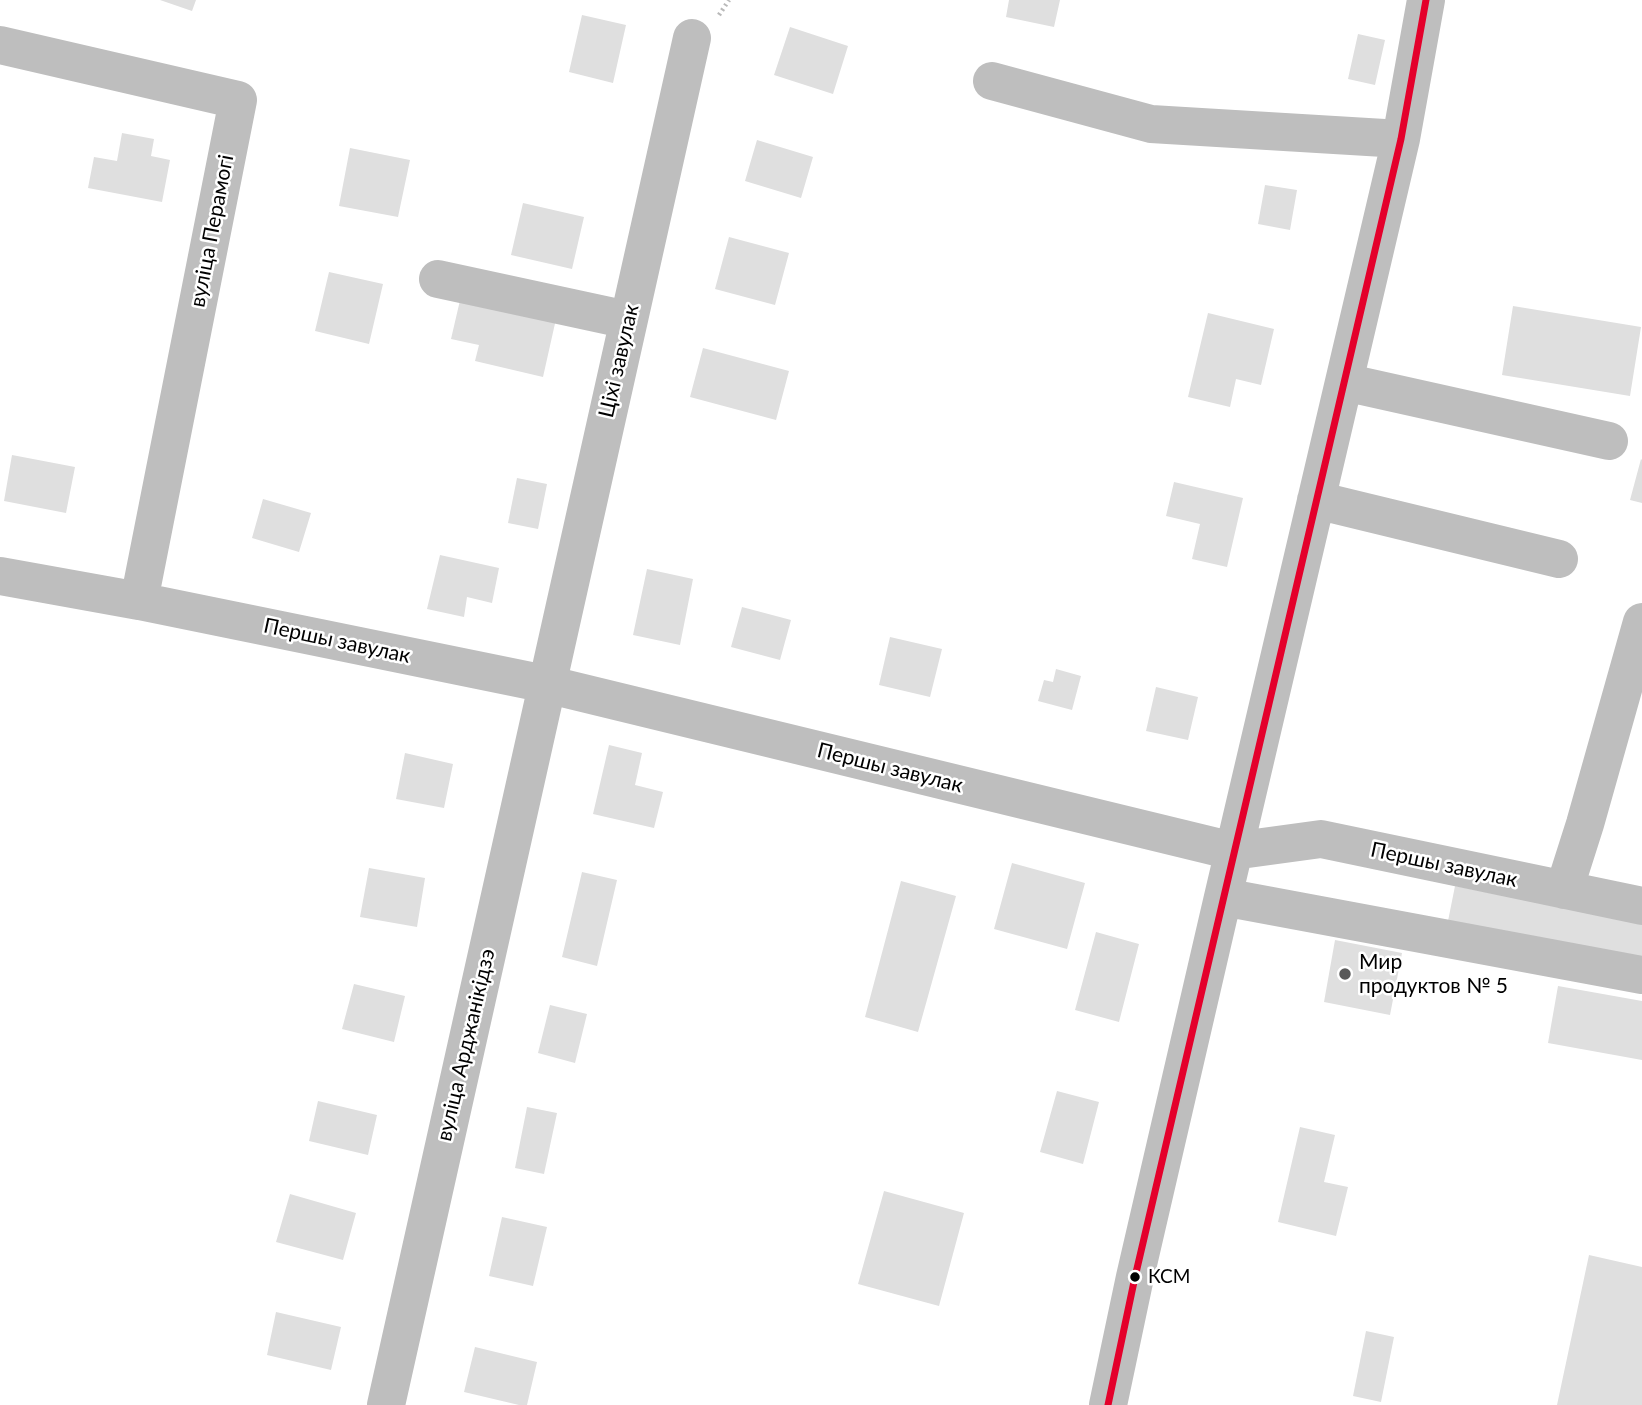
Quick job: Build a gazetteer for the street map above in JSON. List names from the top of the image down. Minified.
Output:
{"streets":{"street":["вуліца Перамогі","Ціхі завулак","Першы завулак","вуліца Арджанікідзэ"]},"crossings":[["вуліца Перамогі","Першы завулак"],["Ціхі завулак","Першы завулак"],["Ціхі завулак","вуліца Арджанікідзэ"],["Першы завулак","вуліца Арджанікідзэ"]],"places":["Мир продуктов № 5","КСМ"]}
